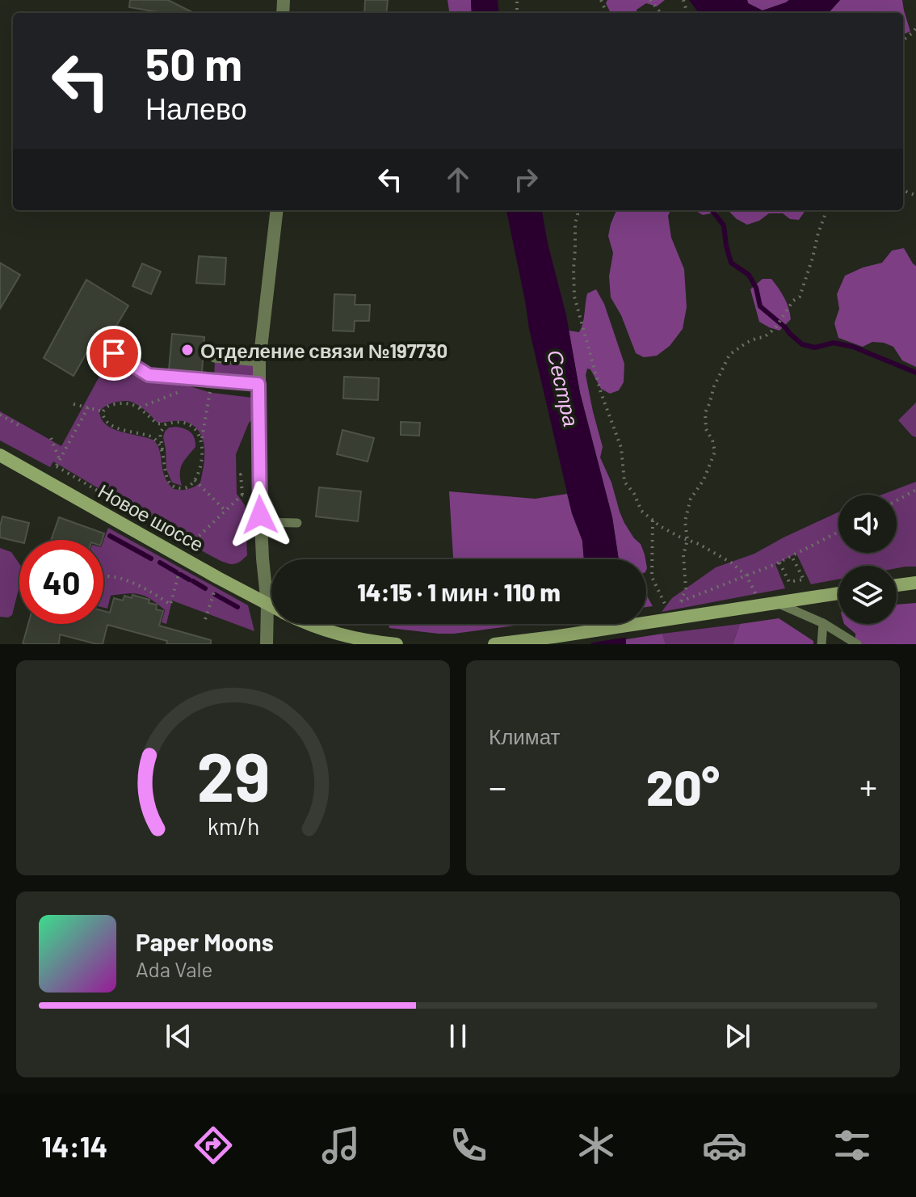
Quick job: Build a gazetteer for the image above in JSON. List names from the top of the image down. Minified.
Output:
{"streets":{"main road":["Новое шоссе"]},"water":["Сестра"],"places":["Отделение связи №197730"],"page":{"turn":["50 m","Налево"],"limit":"40","trip":"14:15 · 1 мин · 110 m","tile":"Климат","heat":["−","20°","+"],"song":["Paper Moons","Ada Vale"],"tabs":"14:14","gauge":["29","km/h"]}}
